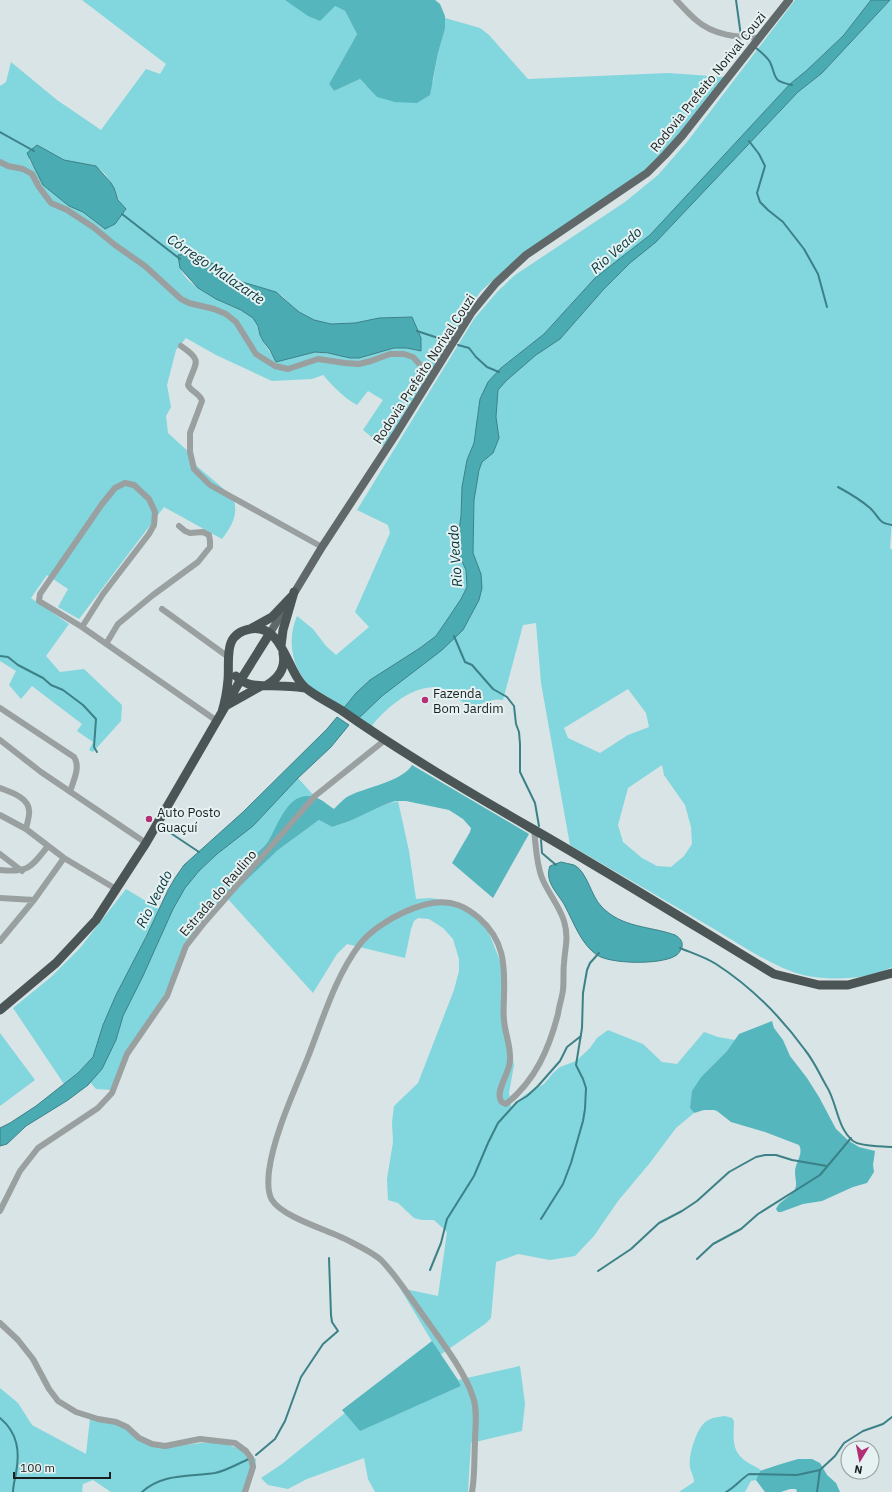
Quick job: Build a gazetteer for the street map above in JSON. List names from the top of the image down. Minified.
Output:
{"streets":{"main road":["Rodovia Prefeito Norival Couzi"],"street":["Estrada do Raulino"]},"water":["Rio Veado","Córrego Malazarte"],"places":["Fazenda Bom Jardim","Auto Posto Guaçuí"],"scale_bar":"100 m","north":"bottom"}
